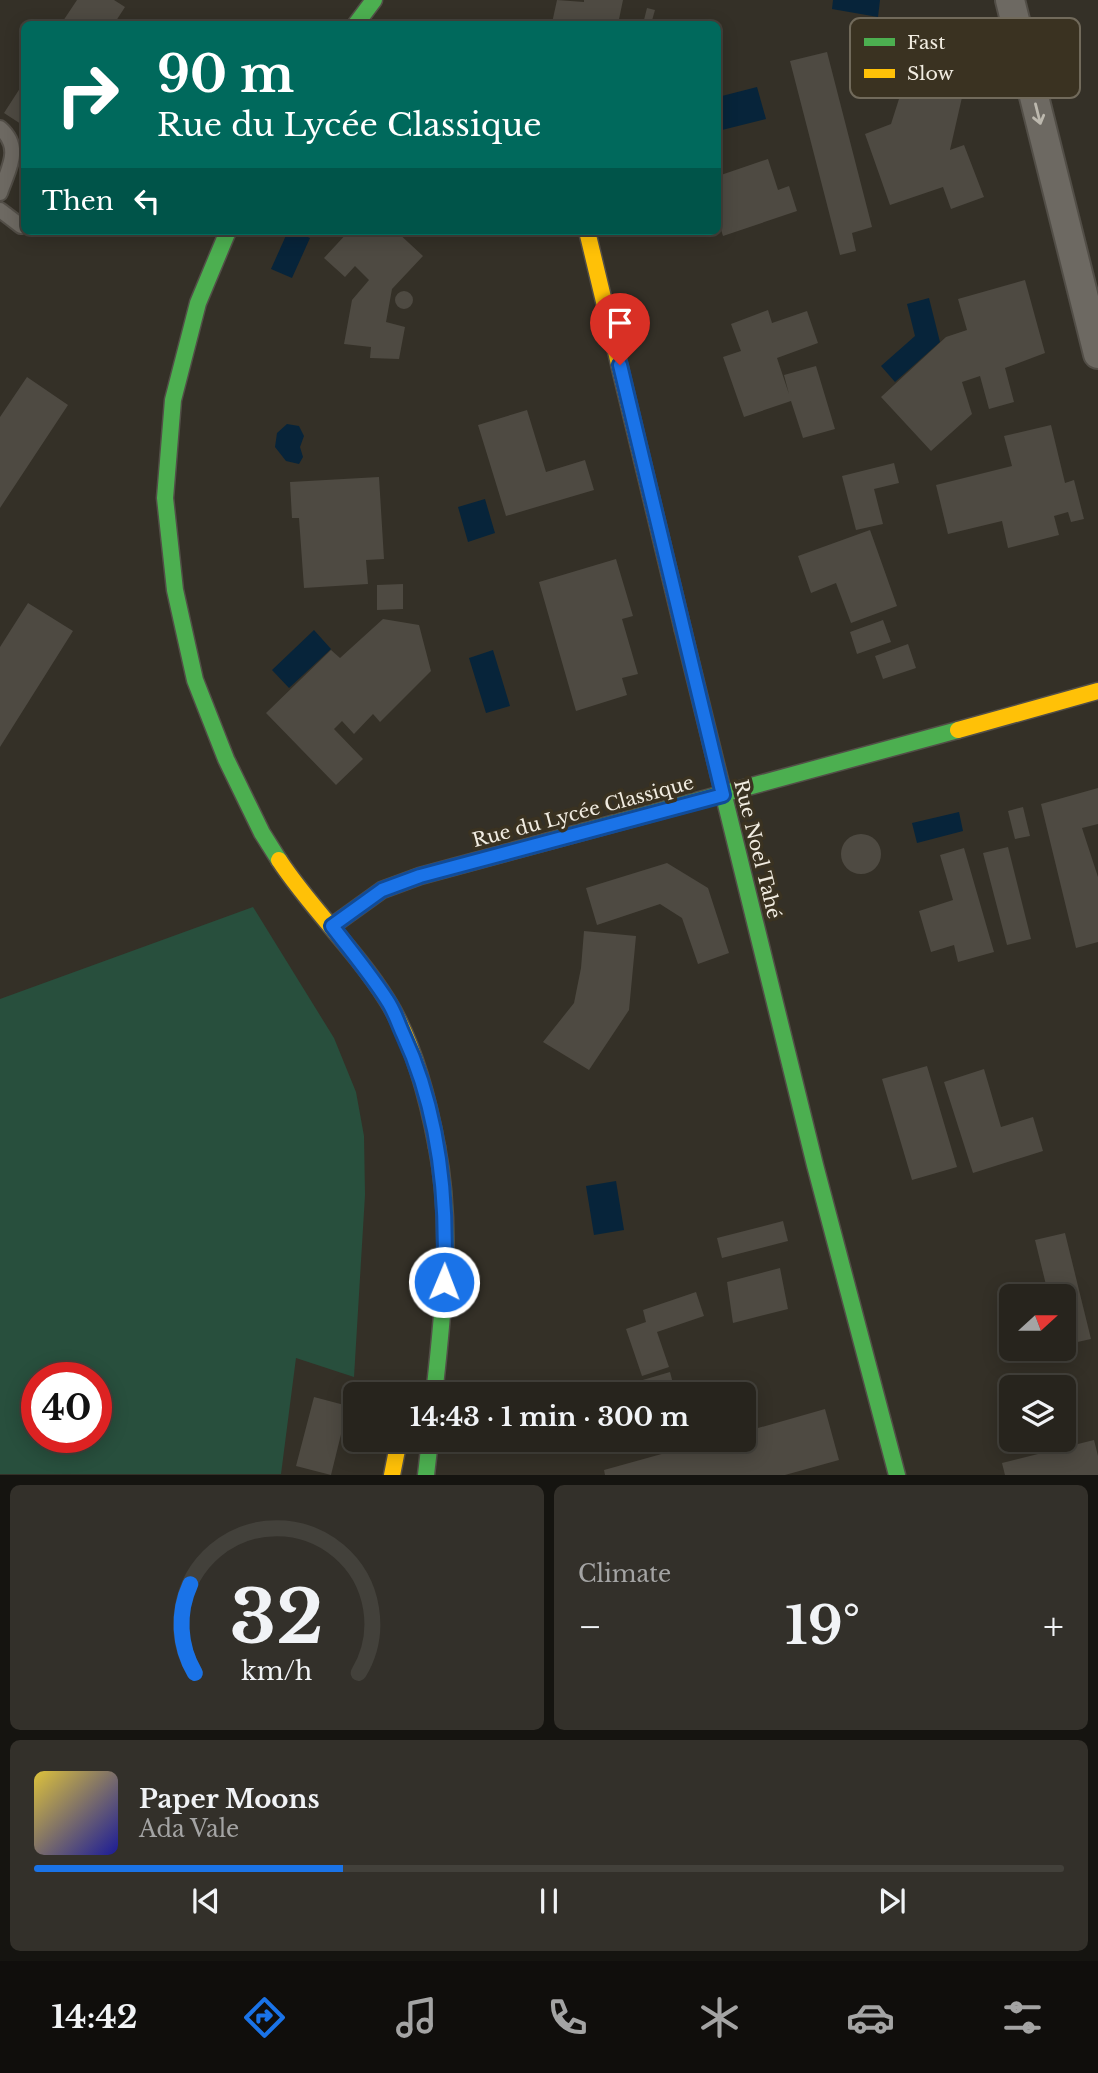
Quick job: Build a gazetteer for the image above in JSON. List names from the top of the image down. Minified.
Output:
{"streets":{"street":["Rue du Lycée Classique","Rue Noel Tahé"]},"crossings":[["Rue du Lycée Classique","Rue Noel Tahé"]],"legend":["Fast","Slow"],"north":"right","page":{"turn":["90 m","Rue du Lycée Classique"],"then":"Then","limit":"40","trip":"14:43 · 1 min · 300 m","tile":"Climate","heat":["−","19°","+"],"song":["Paper Moons","Ada Vale"],"tabs":"14:42","gauge":["32","km/h"]}}
